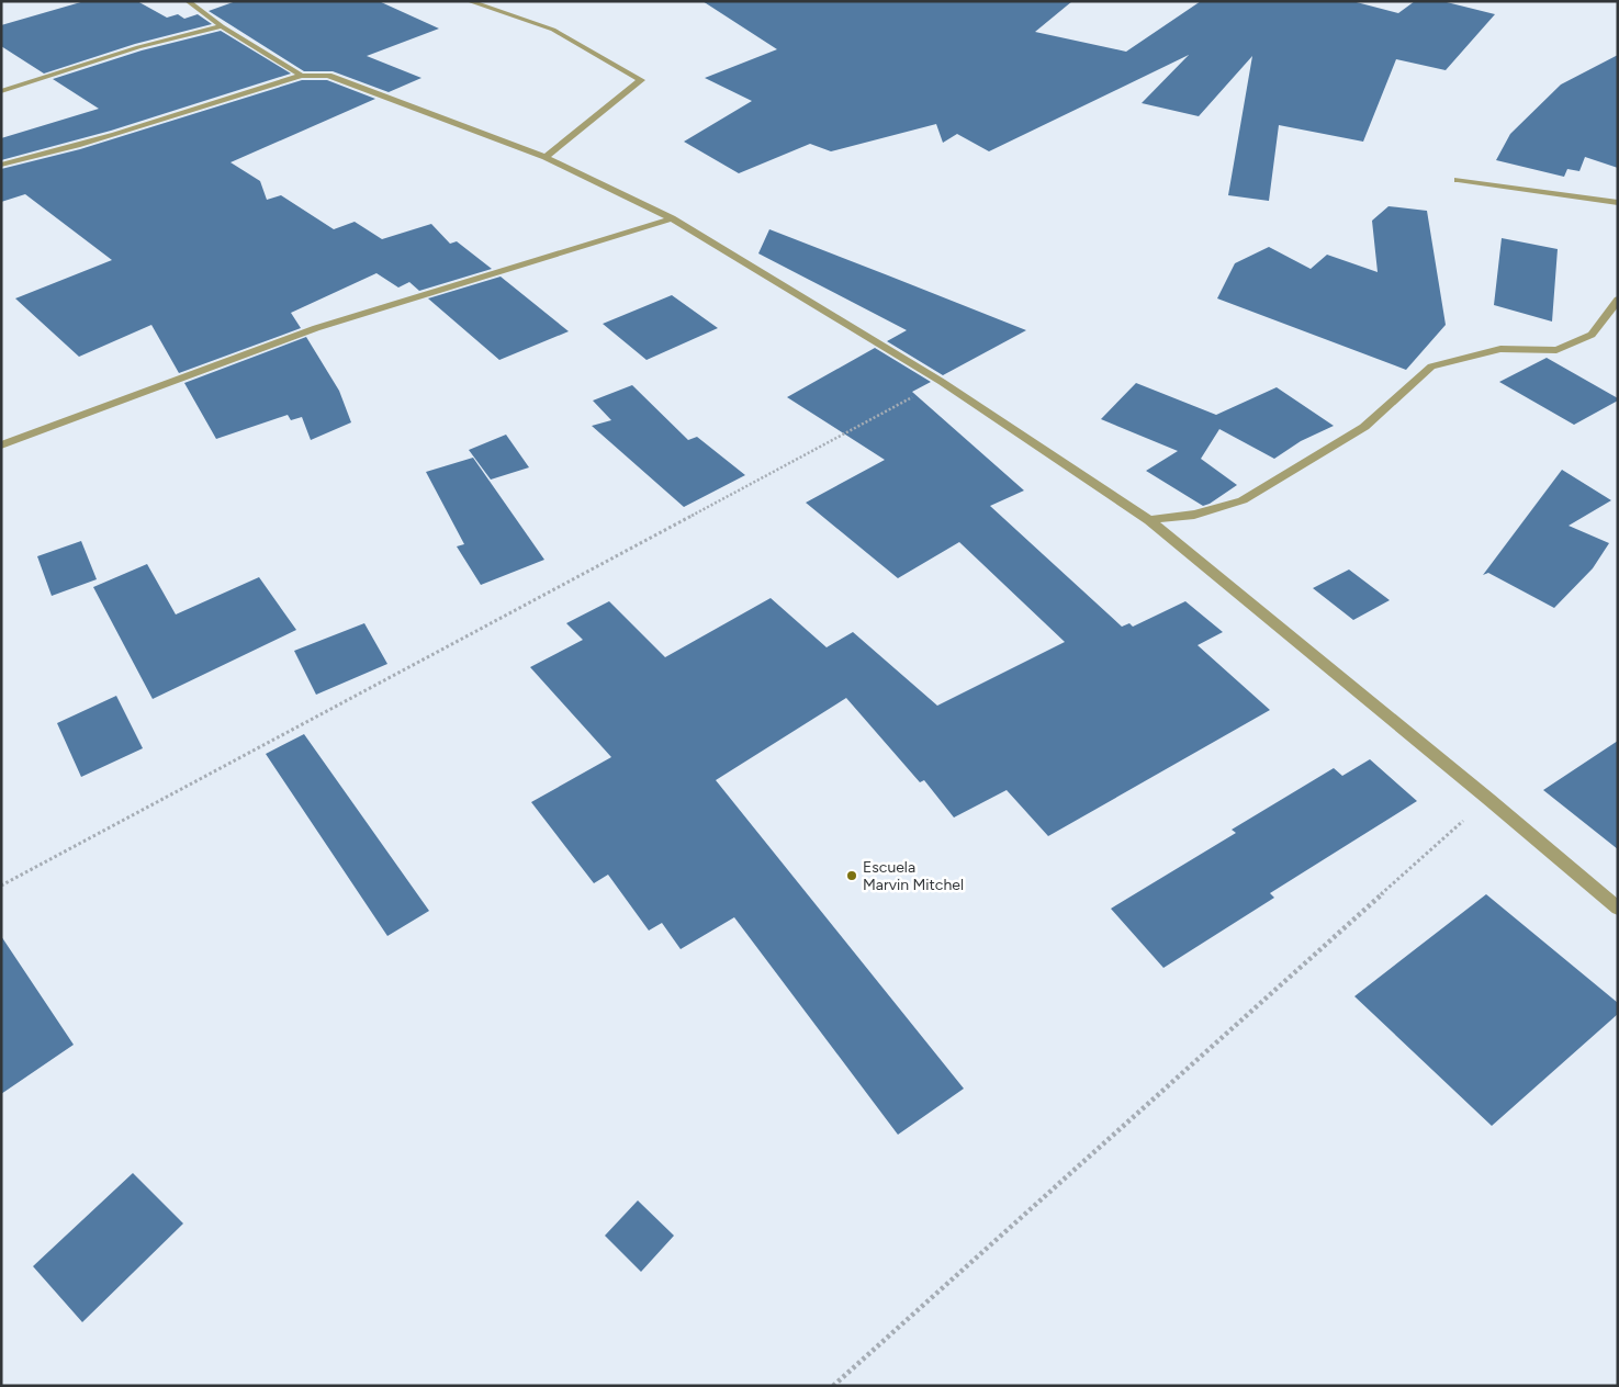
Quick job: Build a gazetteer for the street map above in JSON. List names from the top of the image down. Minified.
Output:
{"places":["Escuela Marvin Mitchel"]}
